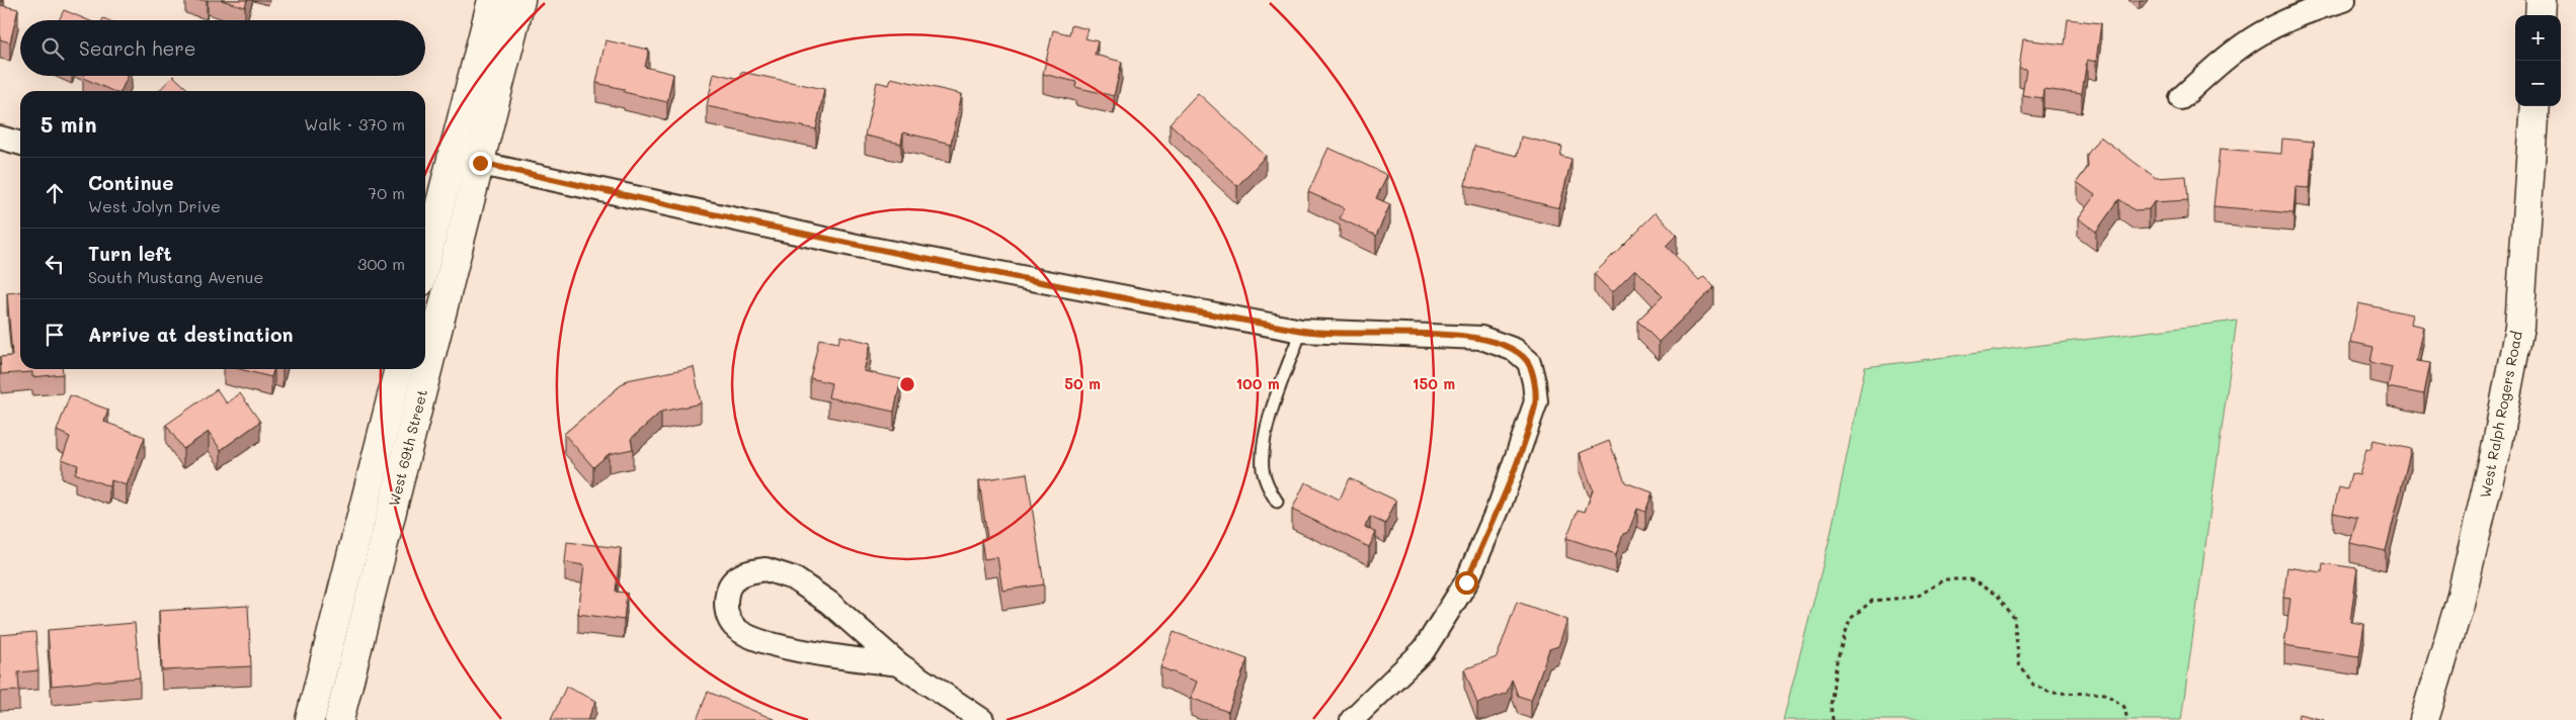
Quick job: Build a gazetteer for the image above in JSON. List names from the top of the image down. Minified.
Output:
{"streets":{"main road":["West Ralph Rogers Road","West 69th Street"]},"page":{"map_buttons":["+","−"],"search":"Search here","heading":["5 min","Walk · 370 m"],"list":[["Continue","West Jolyn Drive","70 m"],["Turn left","South Mustang Avenue","300 m"],"Arrive at destination"]},"rings":["50 m","100 m","150 m"]}
